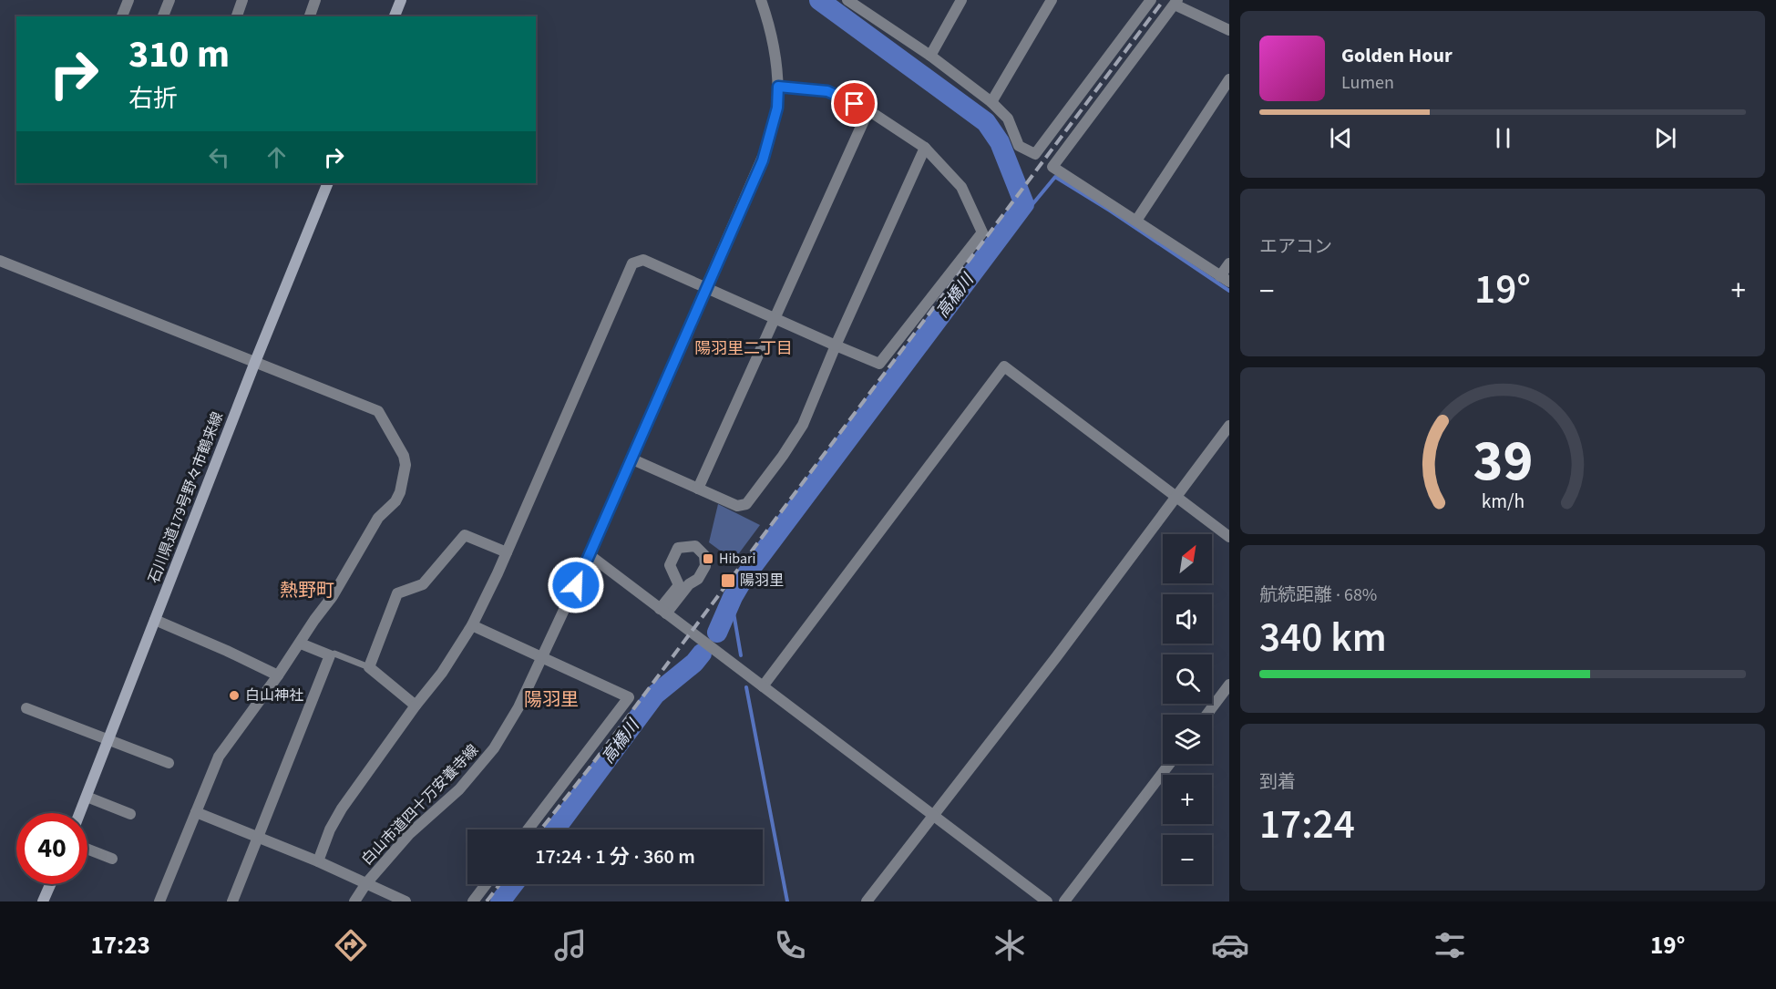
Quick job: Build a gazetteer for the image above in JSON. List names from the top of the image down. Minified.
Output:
{"streets":{"main road":["石川県道179号野々市鶴来線"],"street":["白山市道四十万安養寺線"]},"districts":["陽羽里二丁目","熱野町","陽羽里"],"water":["高橋川"],"places":{"transit":["Hibari","陽羽里"],"other":["白山神社"]},"north":"top right","page":{"turn":["310 m","右折"],"song":["Golden Hour","Lumen"],"tile":["エアコン",["航続距離 · 68%","340 km"],["到着","17:24"]],"heat":["−","19°","+"],"map_buttons":["+","−"],"limit":"40","trip":"17:24 · 1 分 · 360 m","tabs":["17:23","19°"],"gauge":["39","km/h"]}}
